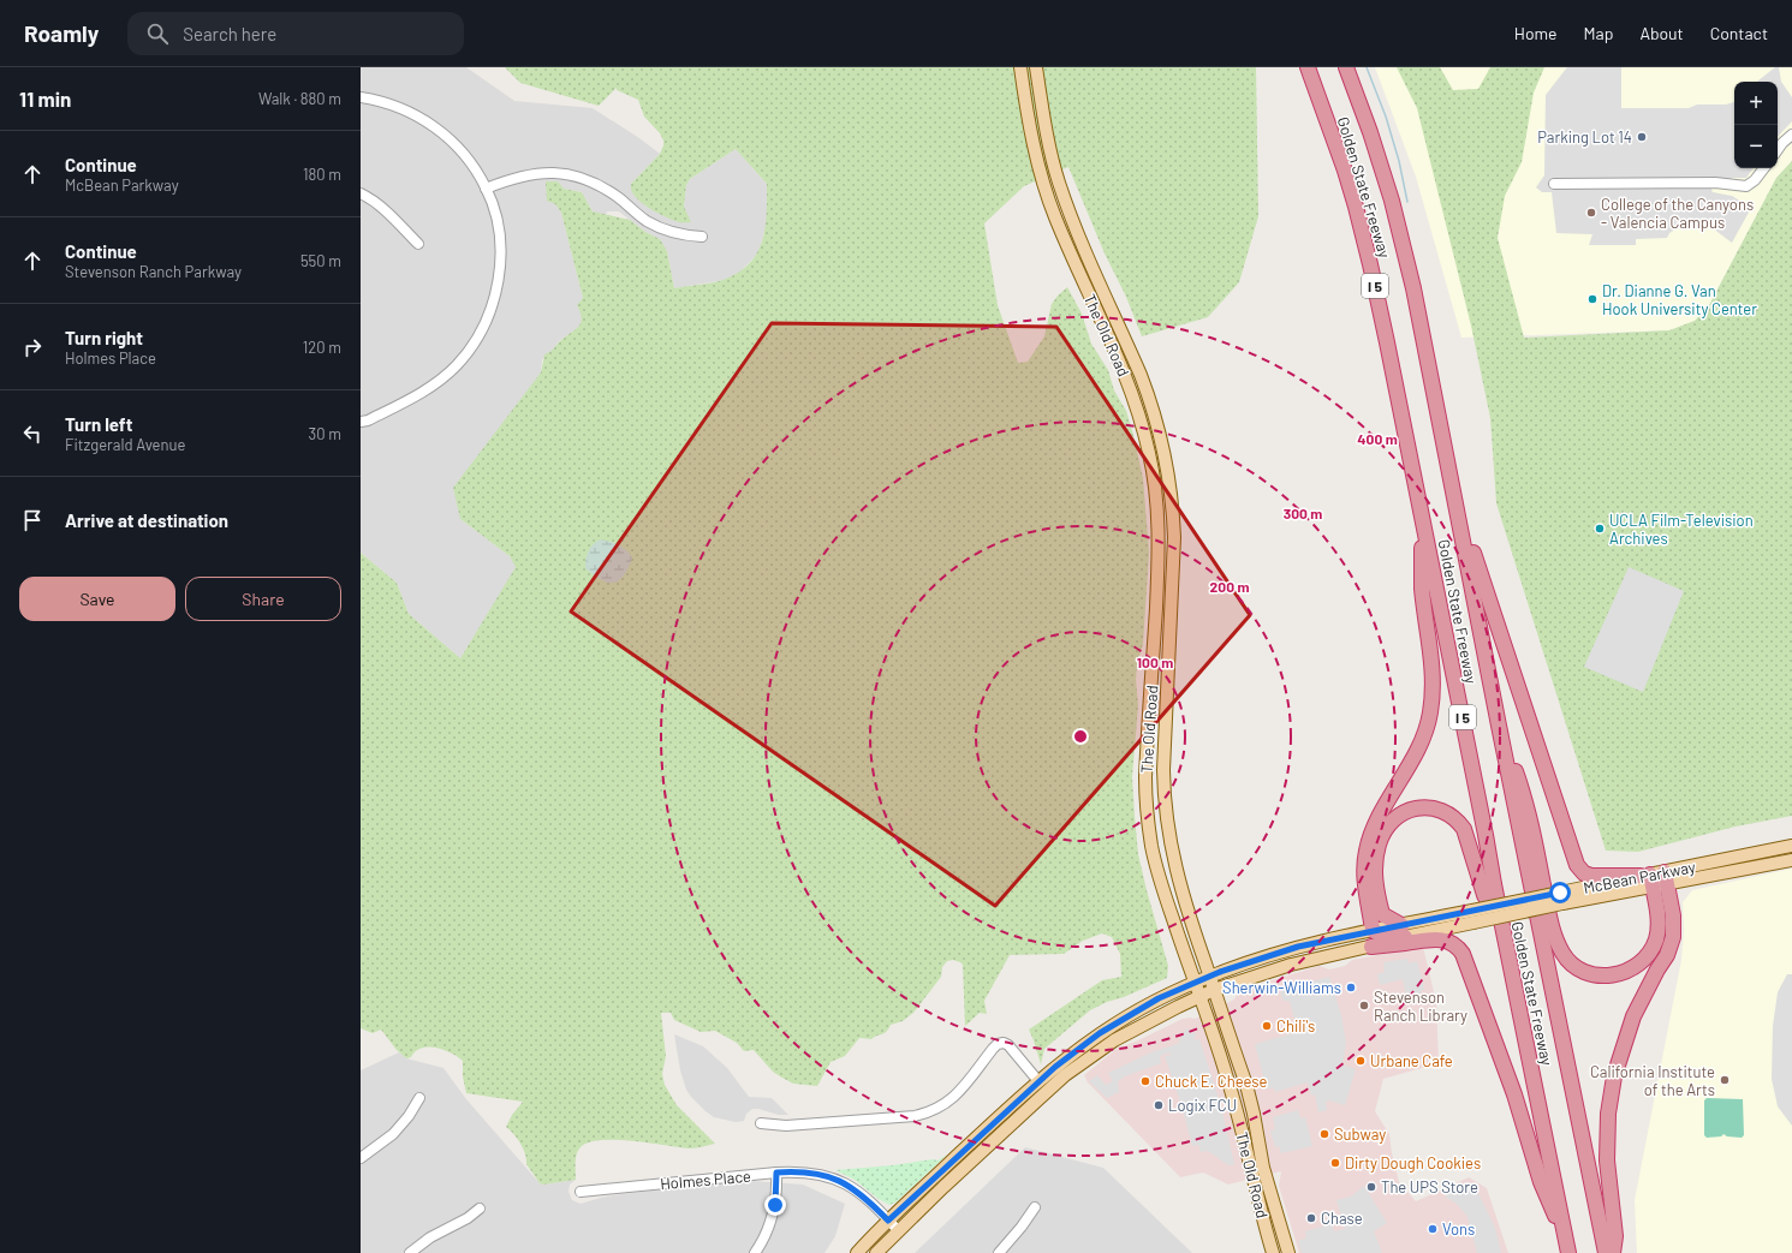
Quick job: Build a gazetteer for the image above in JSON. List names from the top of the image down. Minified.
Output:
{"streets":{"highway":["Golden State Freeway","I 5"],"main road":["The Old Road","McBean Parkway"],"street":["Holmes Place"]},"crossings":[["The Old Road","McBean Parkway"],["McBean Parkway","Holmes Place"]],"places":["Parking Lot 14","College of the Canyons - Valencia Campus","Dr. Dianne G. Van Hook University Center","UCLA Film-Television Archives","Sherwin-Williams","Stevenson Ranch Library","Chili's","Urbane Cafe","California Institute of the Arts","Chuck E. Cheese","Logix FCU","Subway","Dirty Dough Cookies","The UPS Store","Chase","Vons"],"page":{"header":"Roamly","search":"Search here","nav":["Home","Map","About","Contact"],"heading":["11 min","Walk · 880 m"],"map_buttons":["+","−"],"list":[["Continue","McBean Parkway","180 m"],["Continue","Stevenson Ranch Parkway","550 m"],["Turn right","Holmes Place","120 m"],["Turn left","Fitzgerald Avenue","30 m"],"Arrive at destination"],"buttons":["Save","Share"]},"rings":["400 m","300 m","200 m","100 m"]}
